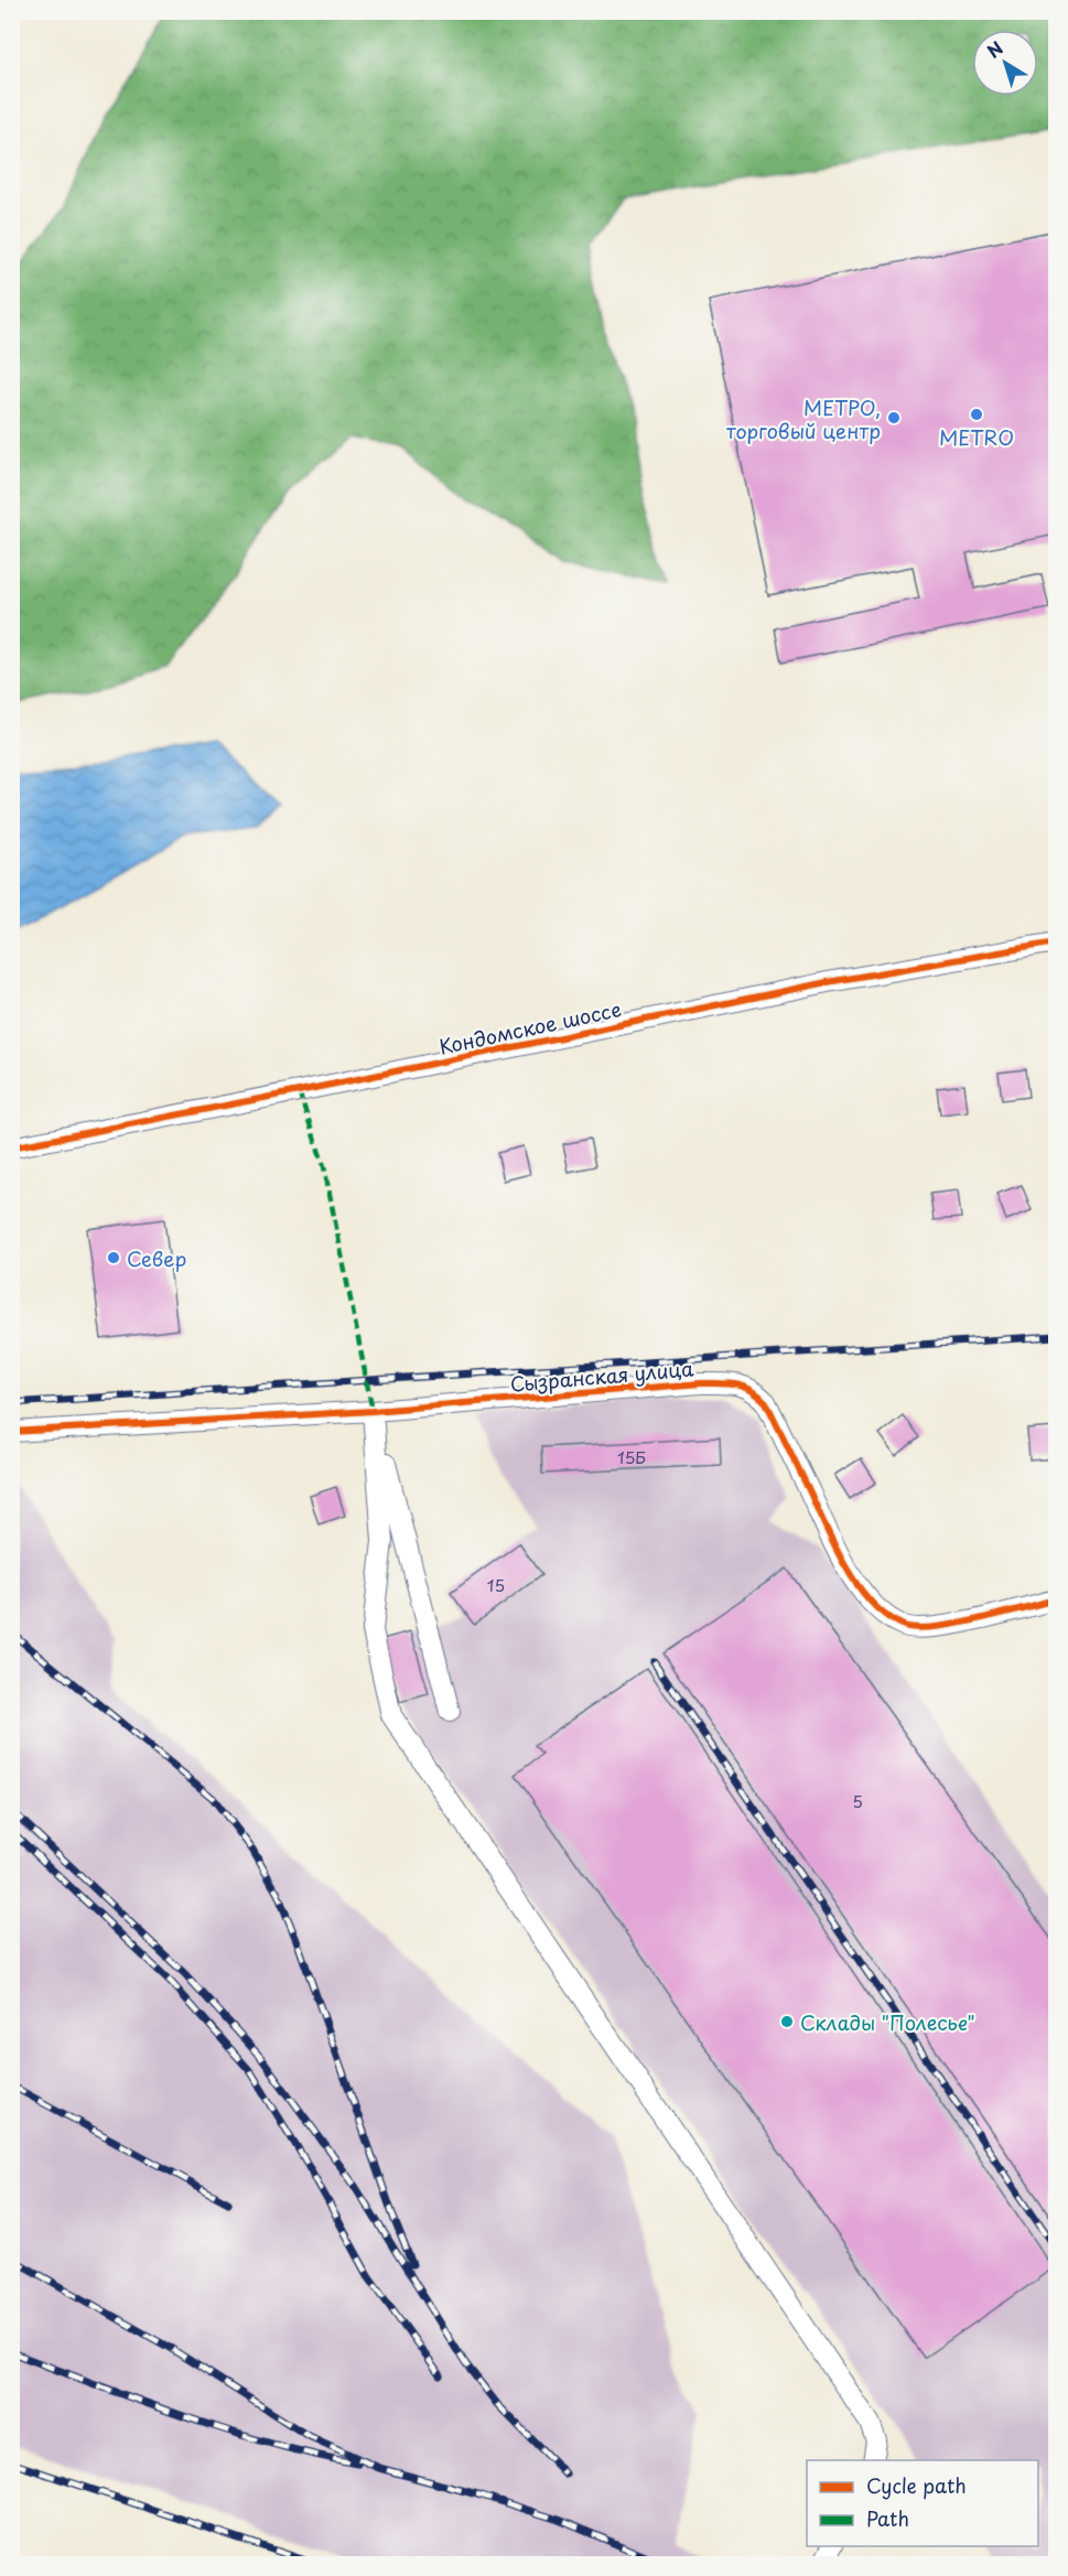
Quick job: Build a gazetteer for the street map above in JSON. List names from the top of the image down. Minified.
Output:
{"streets":{"street":["Кондомское шоссе","Сызранская улица"]},"places":["METRO","МЕТРО, торговый центр","Север","Склады \"Полесье\""],"house_numbers":["15Б","15","5"],"legend":["Cycle path","Path"],"north":"top left"}
